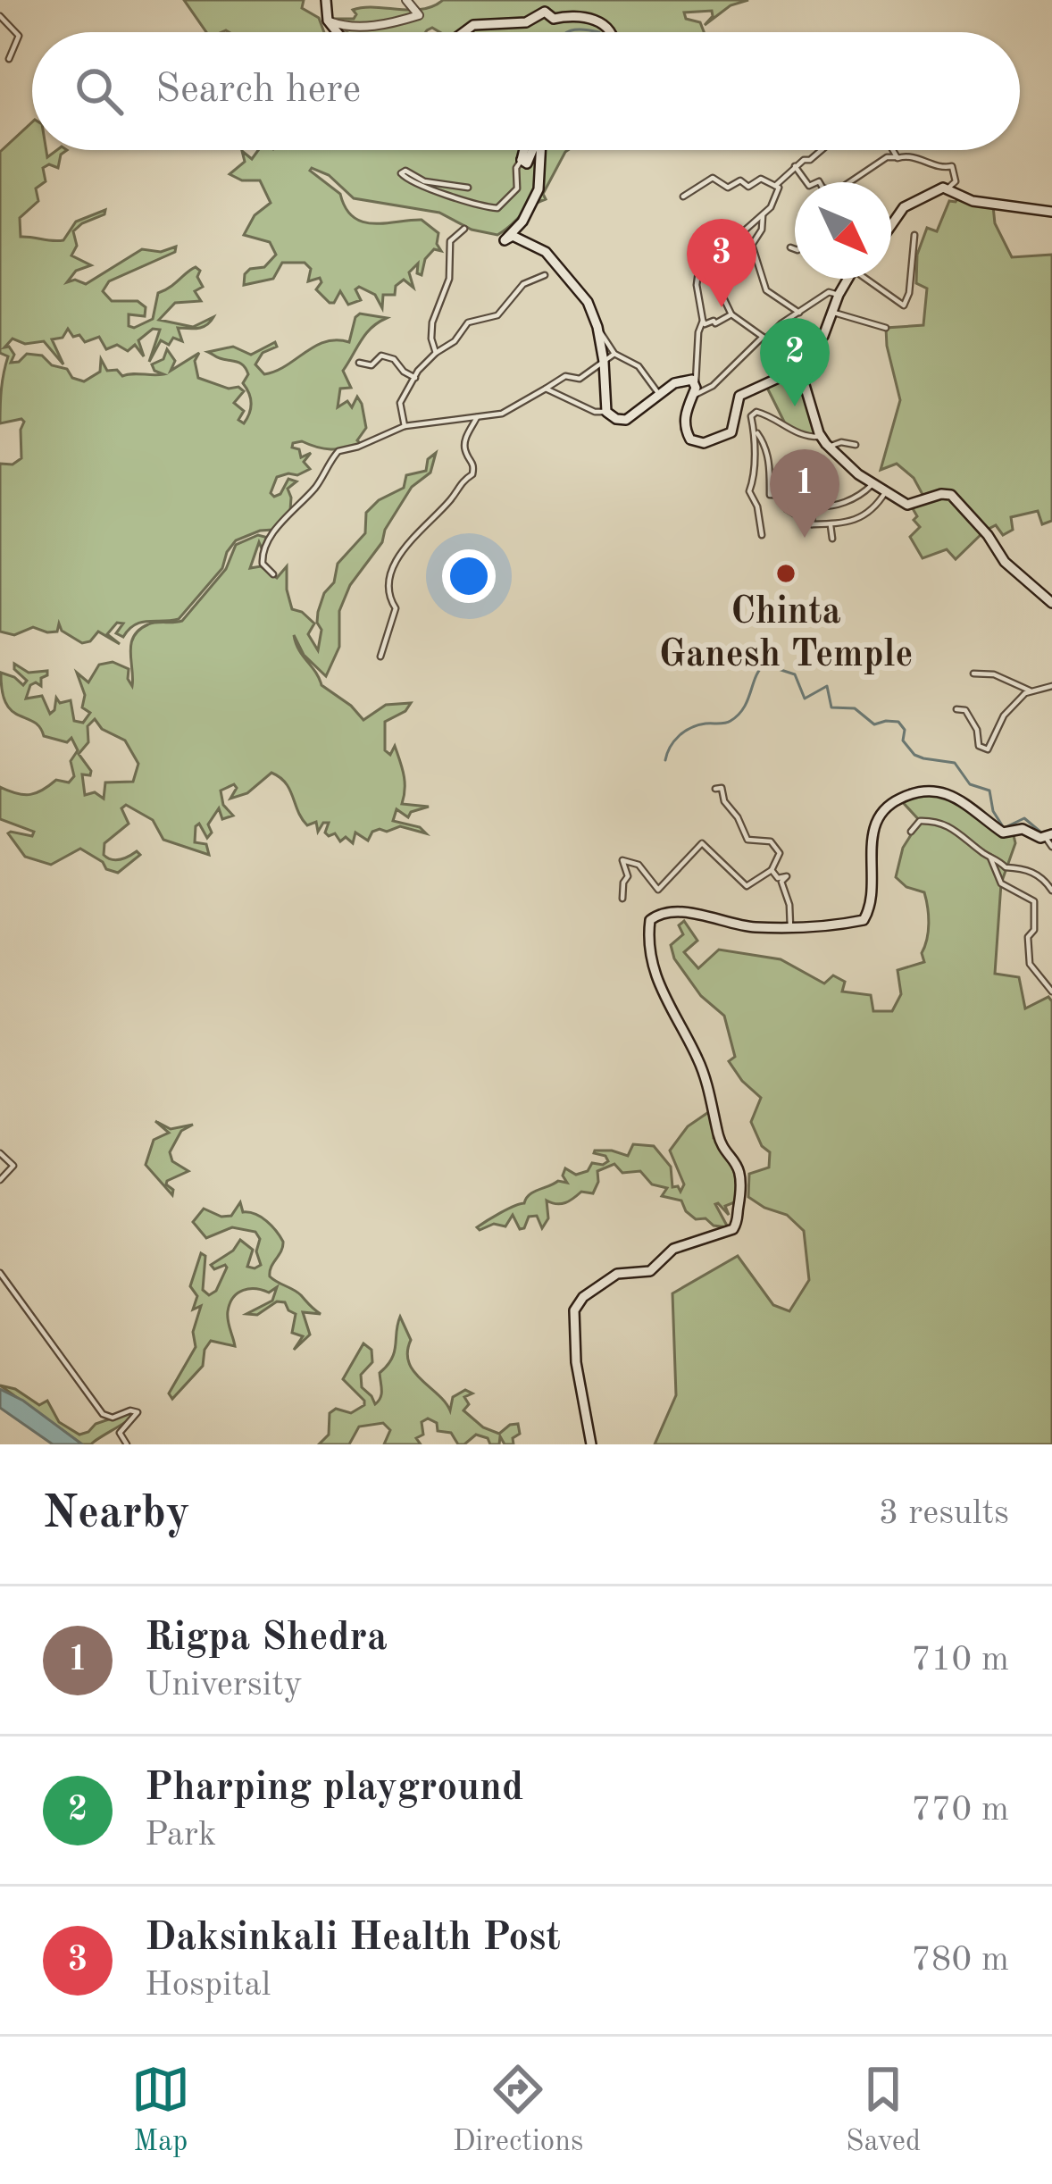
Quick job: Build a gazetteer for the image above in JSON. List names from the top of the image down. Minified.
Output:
{"places":["Chinta Ganesh Temple"],"north":"bottom right","page":{"search":"Search here","pins":["3","2","1"],"heading":["Nearby","3 results"],"list":[{"mark":"1","name":"Rigpa Shedra","note":"University","value":"710 m"},{"mark":"2","name":"Pharping playground","note":"Park","value":"770 m"},{"mark":"3","name":"Daksinkali Health Post","note":"Hospital","value":"780 m"}],"nav":["Map","Directions","Saved"]}}
